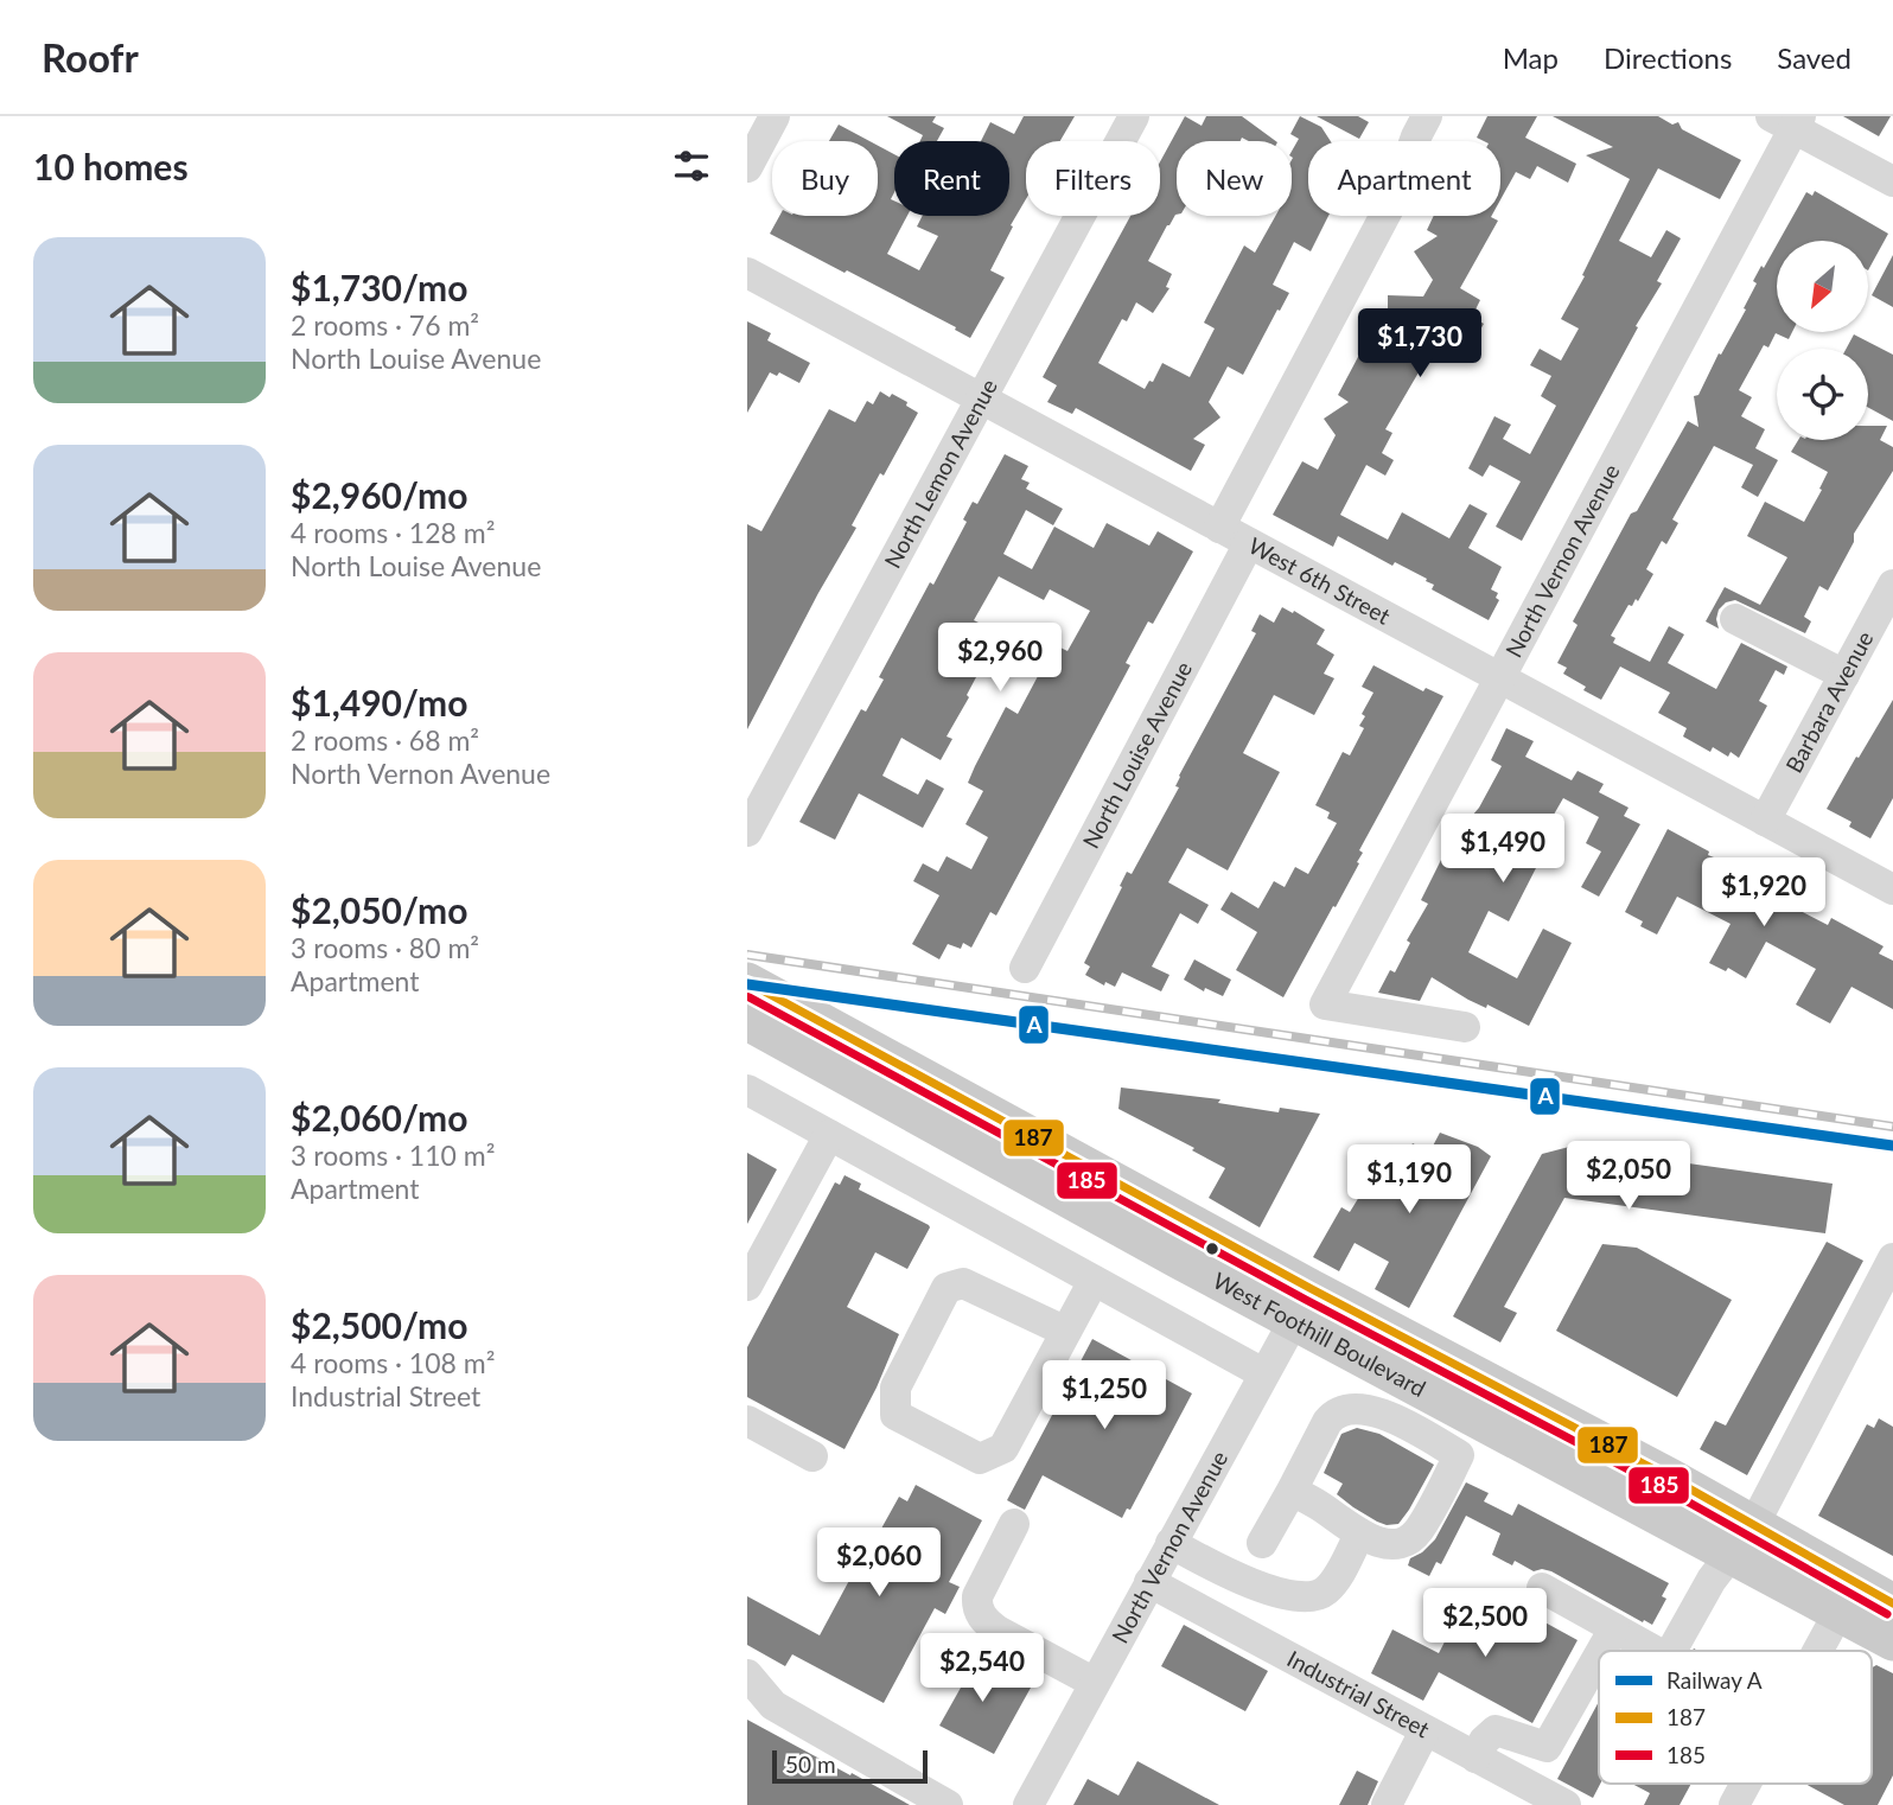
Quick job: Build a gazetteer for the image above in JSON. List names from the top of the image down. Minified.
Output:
{"streets":{"main road":["West Foothill Boulevard"],"street":["North Lemon Avenue","North Vernon Avenue","West 6th Street","Barbara Avenue","North Louise Avenue","Industrial Street"]},"crossings":[["North Lemon Avenue","West 6th Street"],["North Vernon Avenue","West 6th Street"],["North Vernon Avenue","West Foothill Boulevard"],["North Vernon Avenue","Industrial Street"],["West 6th Street","Barbara Avenue"],["West 6th Street","North Louise Avenue"]],"lines":["transit line 187","rail line A","transit line 185"],"legend":["Railway A","187","185"],"scale_bar":"50 m","north":"bottom left","page":{"header":"Roofr","nav":["Map","Directions","Saved"],"heading":"10 homes","chip":["Buy","Rent","Filters","New","Apartment"],"list":[{"name":"$1,730/mo","note":"2 rooms · 76 m² · North Louise Avenue"},{"name":"$2,960/mo","note":"4 rooms · 128 m² · North Louise Avenue"},{"name":"$1,490/mo","note":"2 rooms · 68 m² · North Vernon Avenue"},{"name":"$2,050/mo","note":"3 rooms · 80 m² · Apartment"},{"name":"$2,060/mo","note":"3 rooms · 110 m² · Apartment"},{"name":"$2,500/mo","note":"4 rooms · 108 m² · Industrial Street"}],"price":["$1,730","$2,960","$1,490","$1,920","$2,050","$1,190","$1,250","$2,060","$2,500","$2,540"],"scale":"50 m"}}
